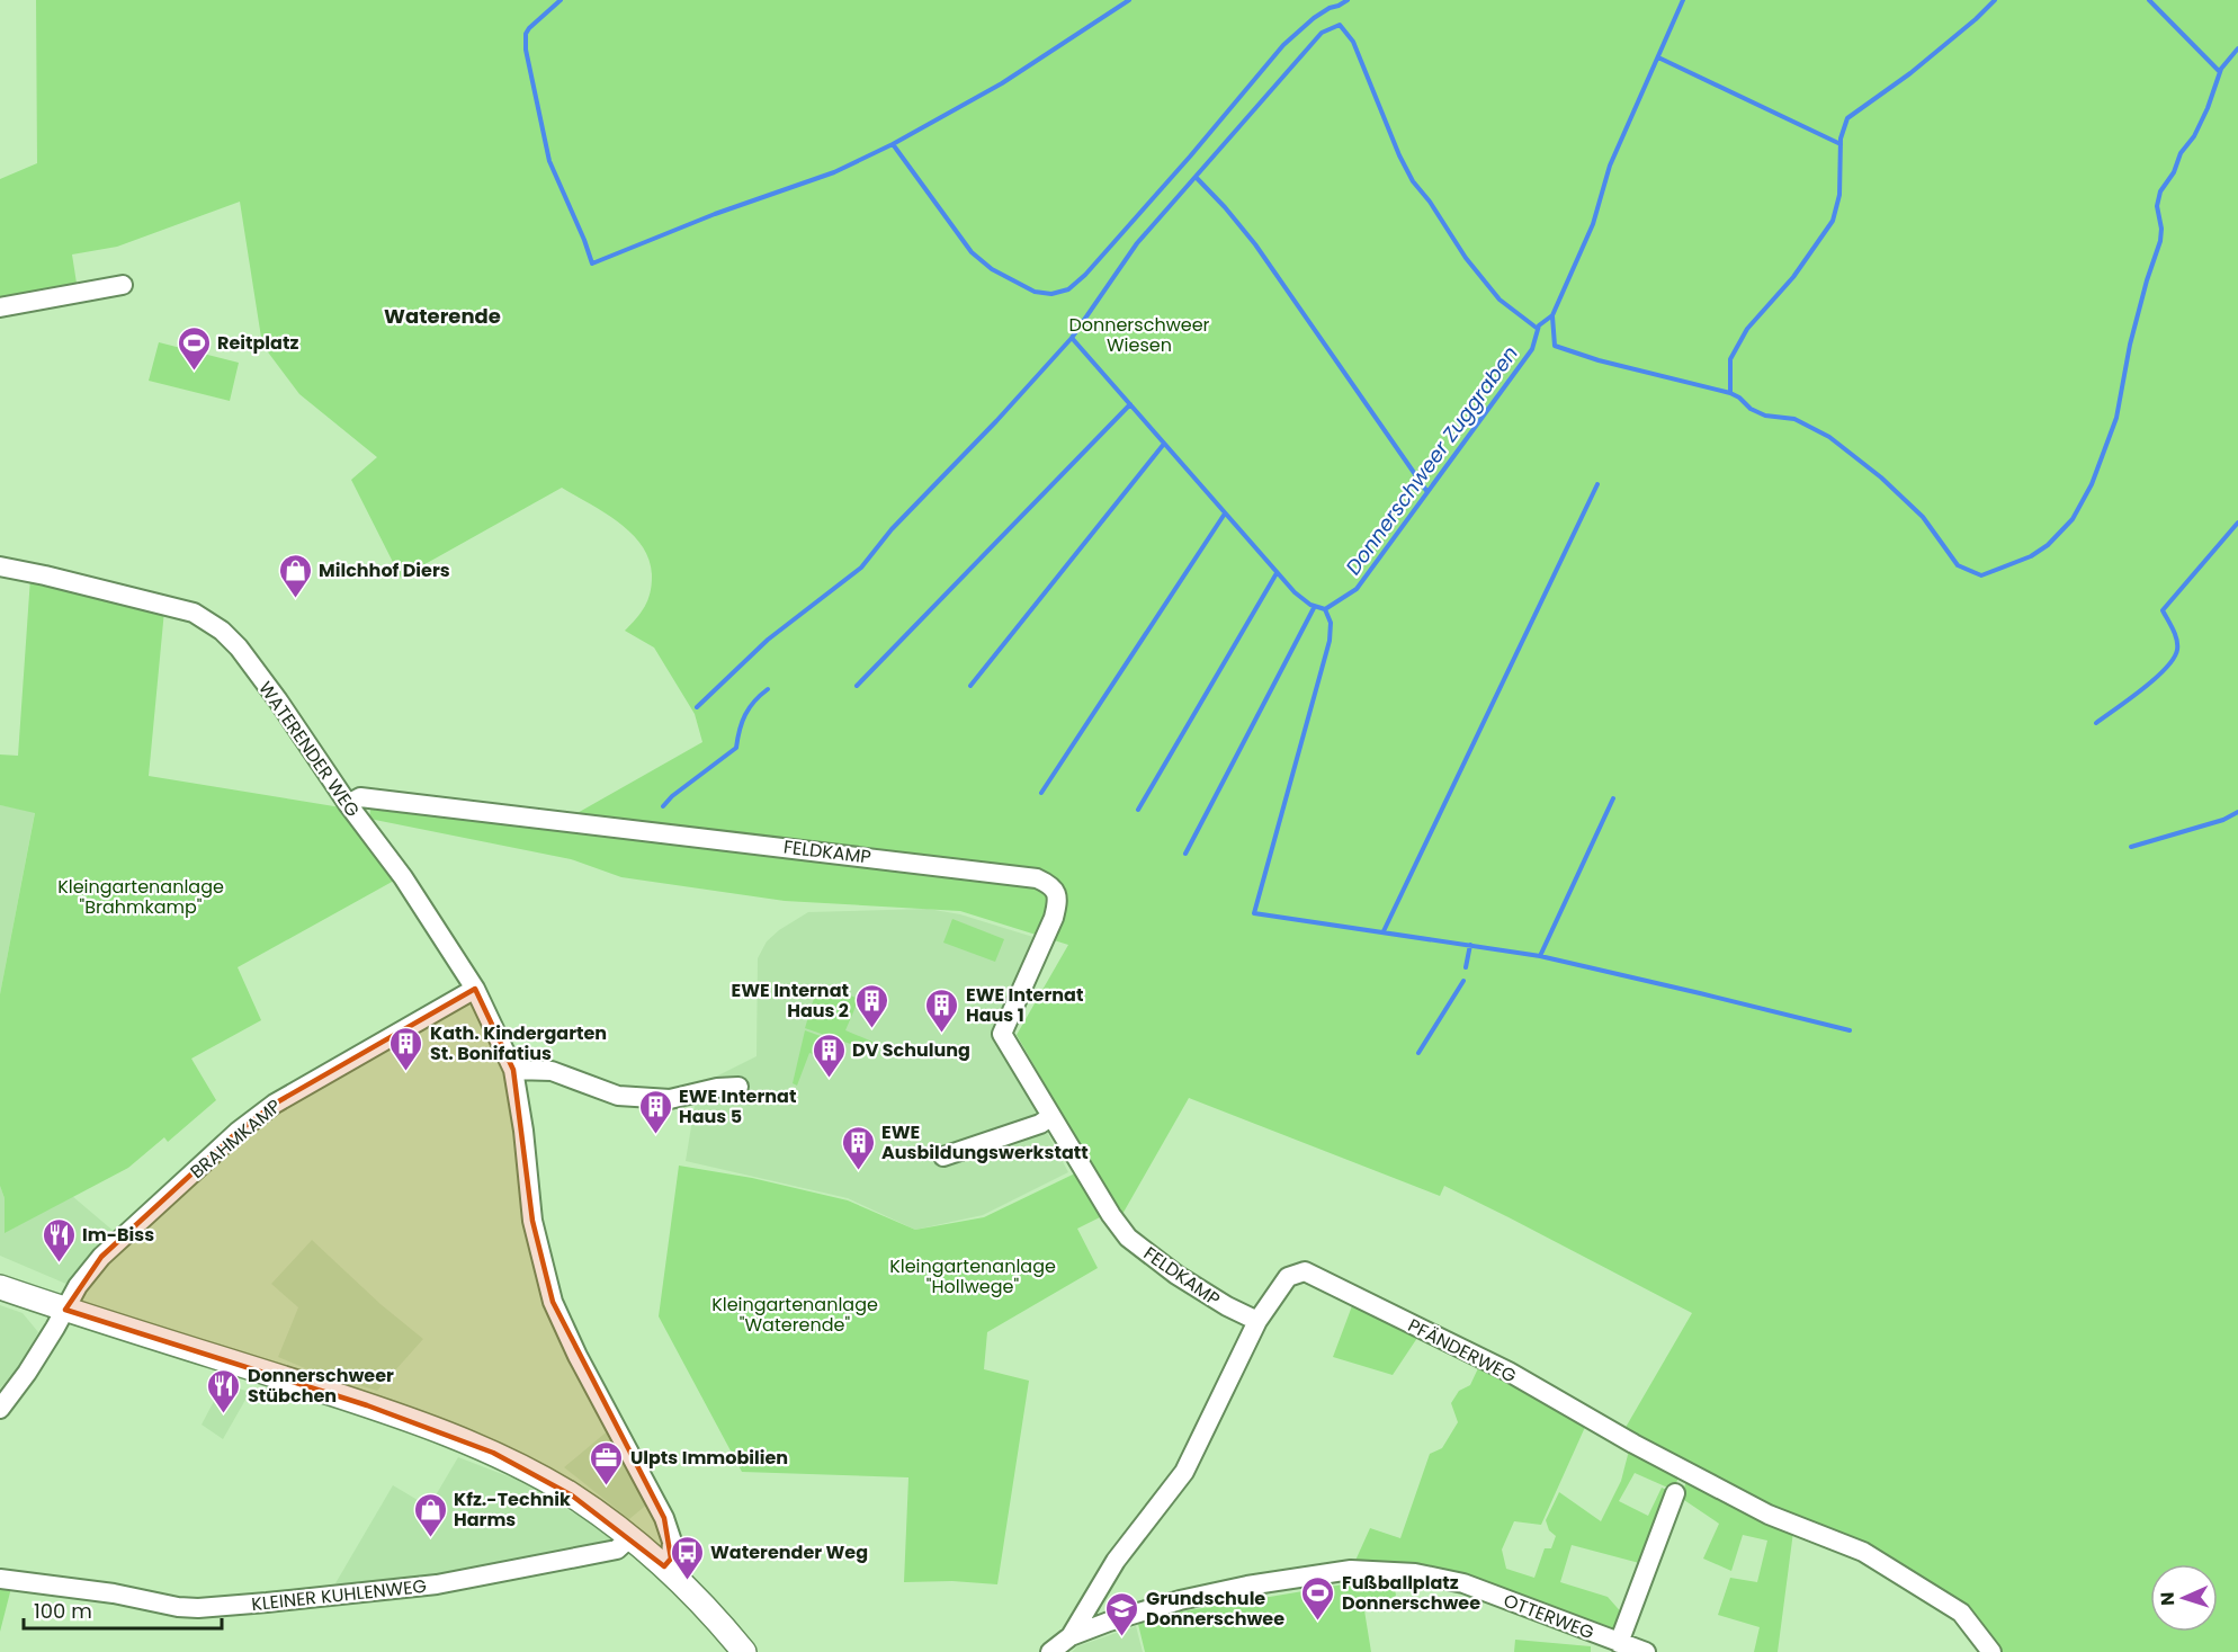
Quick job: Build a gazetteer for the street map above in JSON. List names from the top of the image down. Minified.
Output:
{"streets":{"street":["WATERENDER WEG","FELDKAMP","BRAHMKAMP","PFÄNDERWEG","KLEINER KUHLENWEG","OTTERWEG"]},"crossings":[["WATERENDER WEG","FELDKAMP"],["WATERENDER WEG","BRAHMKAMP"],["FELDKAMP","PFÄNDERWEG"],["PFÄNDERWEG","OTTERWEG"]],"districts":["Waterende"],"water":["Donnerschweer Zuggraben"],"parks":["Donnerschweer Wiesen","Kleingartenanlage \"Brahmkamp\"","Kleingartenanlage \"Hollwege\"","Kleingartenanlage \"Waterende\""],"places":{"sports":["Reitplatz","Fußballplatz Donnerschwee"],"shop":["Milchhof Diers","Kfz.-Technik Harms"],"building":["EWE Internat Haus 2","EWE Internat Haus 1","Kath. Kindergarten St. Bonifatius","DV Schulung","EWE Internat Haus 5","EWE Ausbildungswerkstatt"],"restaurant":["Im-Biss","Donnerschweer Stübchen"],"office":["Ulpts Immobilien"],"bus stop":["Waterender Weg"],"school or university":["Grundschule Donnerschwee"]},"scale_bar":"100 m","north":"left"}
